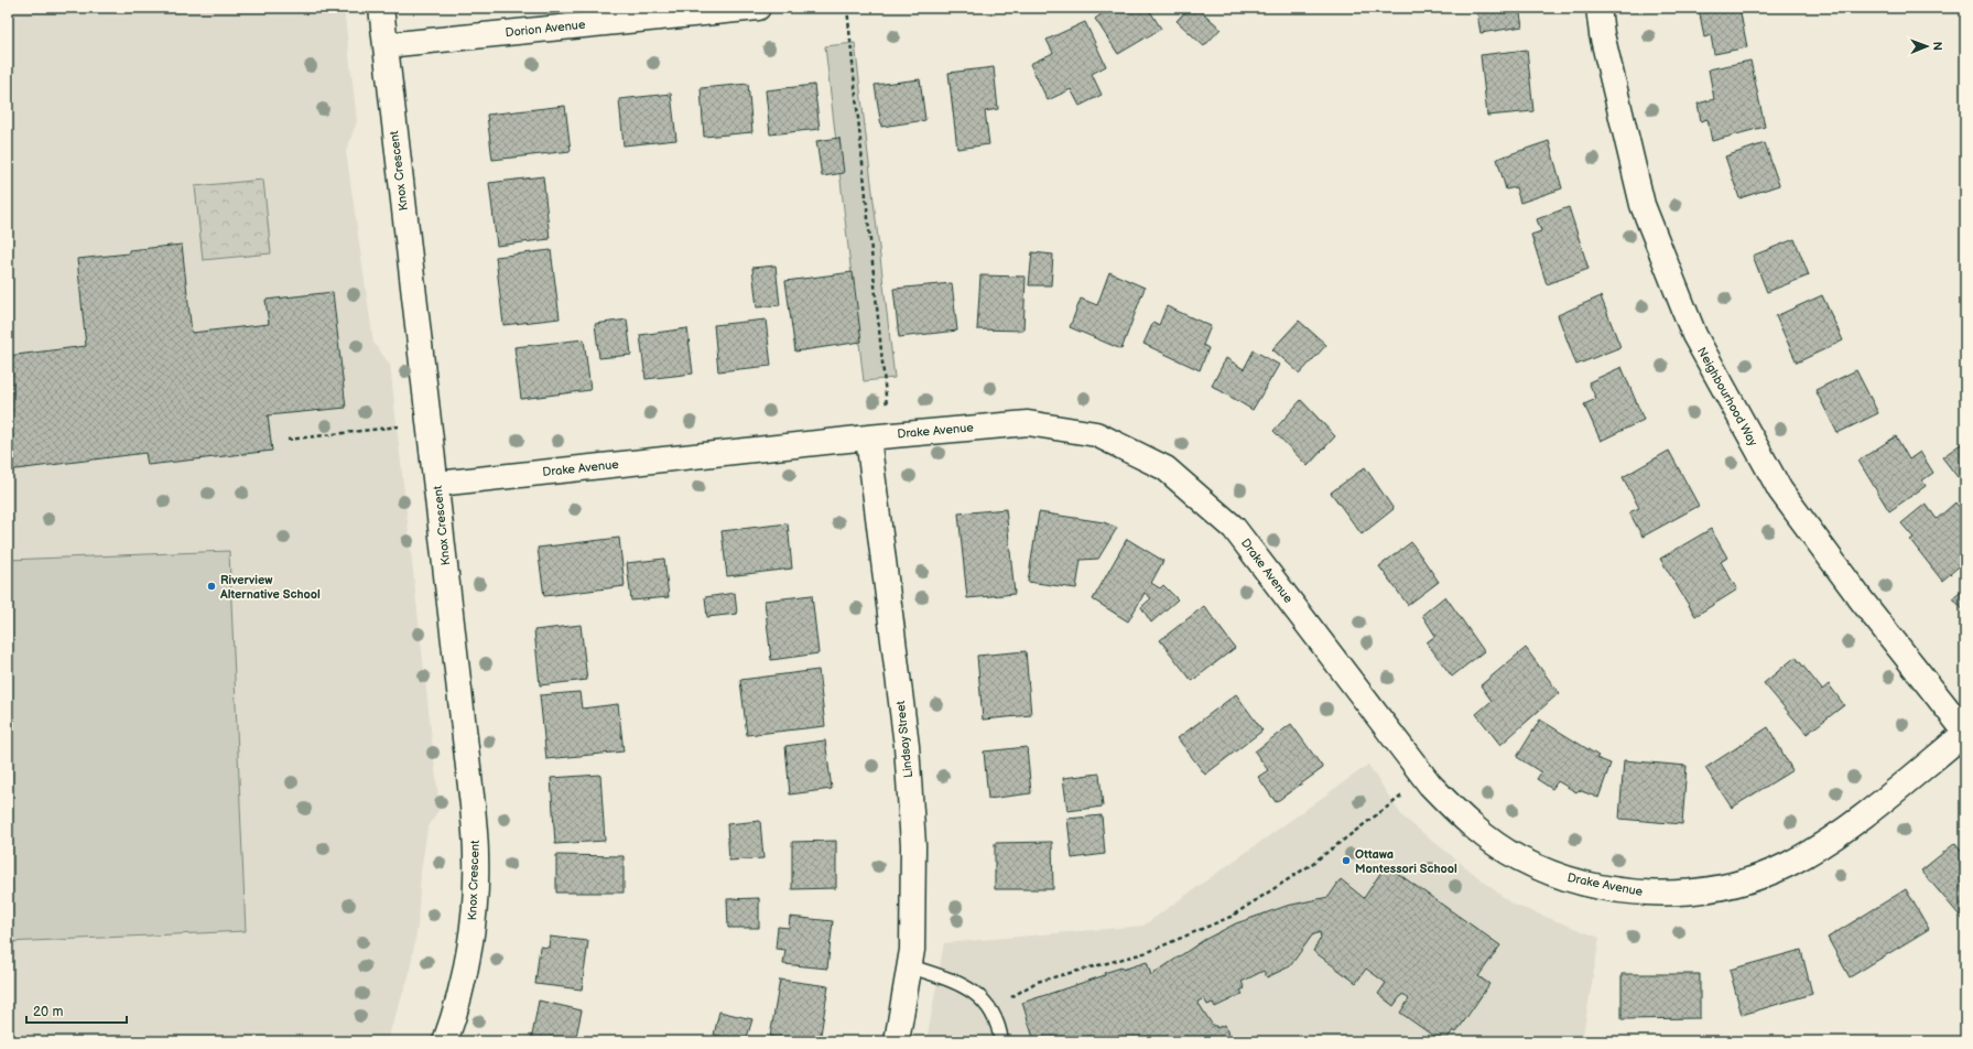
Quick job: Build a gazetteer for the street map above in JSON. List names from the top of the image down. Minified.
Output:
{"streets":{"street":["Dorion Avenue","Knox Crescent","Neighbourhood Way","Drake Avenue","Lindsay Street"]},"crossings":[["Dorion Avenue","Knox Crescent"],["Knox Crescent","Drake Avenue"],["Neighbourhood Way","Drake Avenue"],["Drake Avenue","Lindsay Street"]],"places":["Riverview Alternative School","Ottawa Montessori School"],"scale_bar":"20 m","north":"right"}
